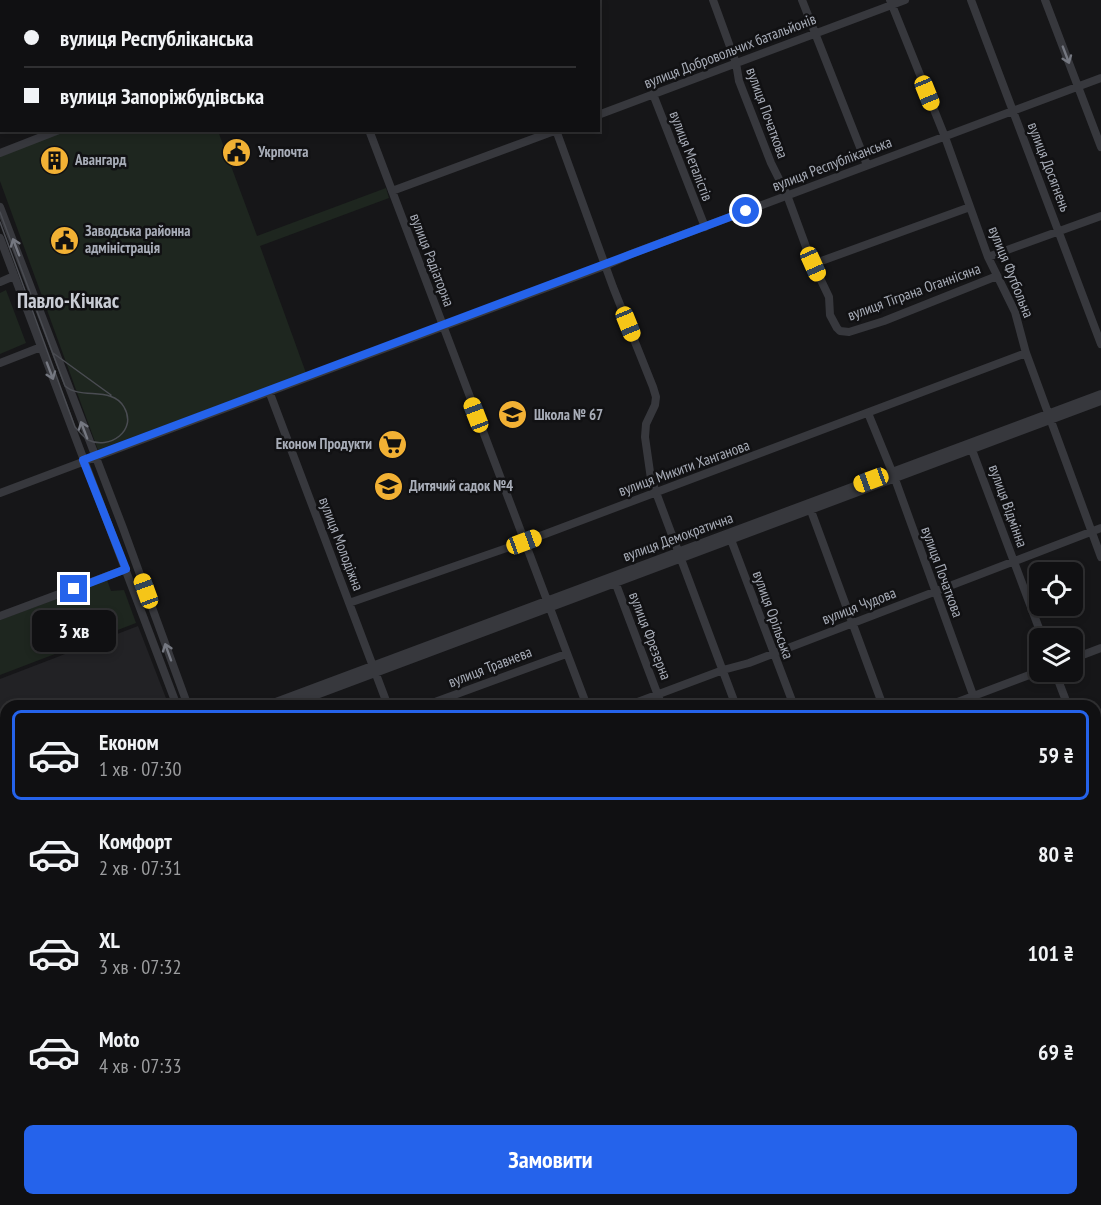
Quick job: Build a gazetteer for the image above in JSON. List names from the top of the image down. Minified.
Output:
{"streets":{"street":["вулиця Добровольчих батальйонів","вулиця Початкова","вулиця Металістів","вулиця Республіканська","вулиця Досягнень","вулиця Радіаторна","вулиця Футбольна","вулиця Тіграна Оганнісяна","вулиця Микити Ханганова","вулиця Відмінна","вулиця Демократична","вулиця Молодіжна","вулиця Чудова","вулиця Орільська","вулиця Фрезерна","вулиця Травнева"]},"crossings":[["вулиця Добровольчих батальйонів","вулиця Початкова"],["вулиця Добровольчих батальйонів","вулиця Металістів"],["вулиця Добровольчих батальйонів","вулиця Футбольна"],["вулиця Початкова","вулиця Республіканська"],["вулиця Початкова","вулиця Тіграна Оганнісяна"],["вулиця Початкова","вулиця Микити Ханганова"],["вулиця Початкова","вулиця Демократична"],["вулиця Початкова","вулиця Чудова"],["вулиця Металістів","вулиця Республіканська"],["вулиця Республіканська","вулиця Досягнень"],["вулиця Республіканська","вулиця Радіаторна"],["вулиця Республіканська","вулиця Футбольна"],["вулиця Республіканська","вулиця Молодіжна"],["вулиця Досягнень","вулиця Тіграна Оганнісяна"],["вулиця Радіаторна","вулиця Микити Ханганова"],["вулиця Радіаторна","вулиця Демократична"],["вулиця Радіаторна","вулиця Травнева"],["вулиця Футбольна","вулиця Тіграна Оганнісяна"],["вулиця Футбольна","вулиця Микити Ханганова"],["вулиця Футбольна","вулиця Демократична"],["вулиця Футбольна","вулиця Чудова"],["вулиця Микити Ханганова","вулиця Молодіжна"],["вулиця Відмінна","вулиця Демократична"],["вулиця Відмінна","вулиця Чудова"],["вулиця Демократична","вулиця Молодіжна"],["вулиця Демократична","вулиця Орільська"],["вулиця Демократична","вулиця Фрезерна"],["вулиця Чудова","вулиця Орільська"],["вулиця Чудова","вулиця Фрезерна"]],"districts":["Павло-Кічкас"],"places":{"public building":["Укрпочта","Заводська районна адміністрація"],"building":["Авангард"],"school or university":["Школа № 67","Дитячий садок №4"],"supermarket":["Економ Продукти"]},"page":{"banner":["вулиця Республіканська","вулиця Запоріжбудівська"],"bubble":"3 хв","list":[{"name":"Економ","note":"1 хв · 07:30","value":"59 ₴"},{"name":"Комфорт","note":"2 хв · 07:31","value":"80 ₴"},{"name":"XL","note":"3 хв · 07:32","value":"101 ₴"},{"name":"Moto","note":"4 хв · 07:33","value":"69 ₴"}],"buttons":"Замовити"}}
